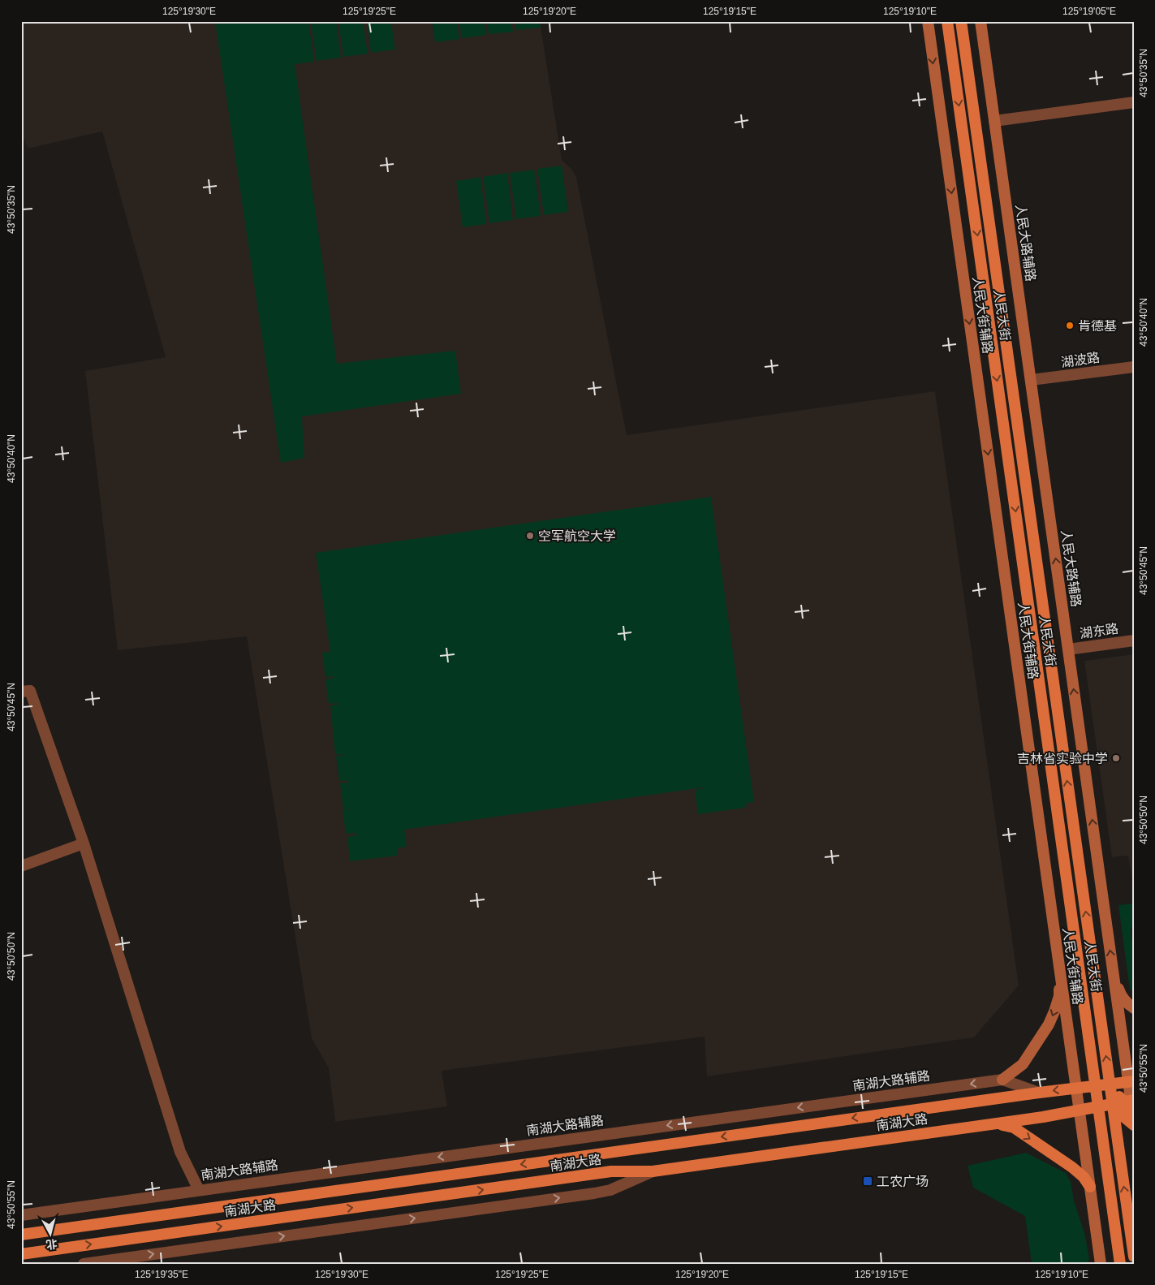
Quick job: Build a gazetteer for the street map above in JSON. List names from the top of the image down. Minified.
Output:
{"streets":{"main road":["人民大路辅路","人民大街辅路","人民大街","南湖大路"],"street":["湖波路","湖东路","南湖大路辅路"]},"crossings":[["人民大路辅路","人民大街"],["人民大路辅路","湖波路"],["人民大路辅路","湖东路"],["人民大路辅路","南湖大路"],["人民大街辅路","南湖大路"],["人民大街","南湖大路"],["南湖大路辅路","南湖大路"]],"one_way":["人民大路辅路","人民大街辅路"],"places":{"other":["肯德基","空军航空大学","吉林省实验中学"],"transit":["工农广场"]},"north":"bottom","coordinates":["125°19'30\"E","125°19'25\"E","125°19'20\"E","125°19'15\"E","125°19'10\"E","125°19'05\"E","43°50'35\"N","43°50'40\"N","43°50'45\"N","43°50'50\"N","43°50'55\"N","125°19'35\"E"]}
